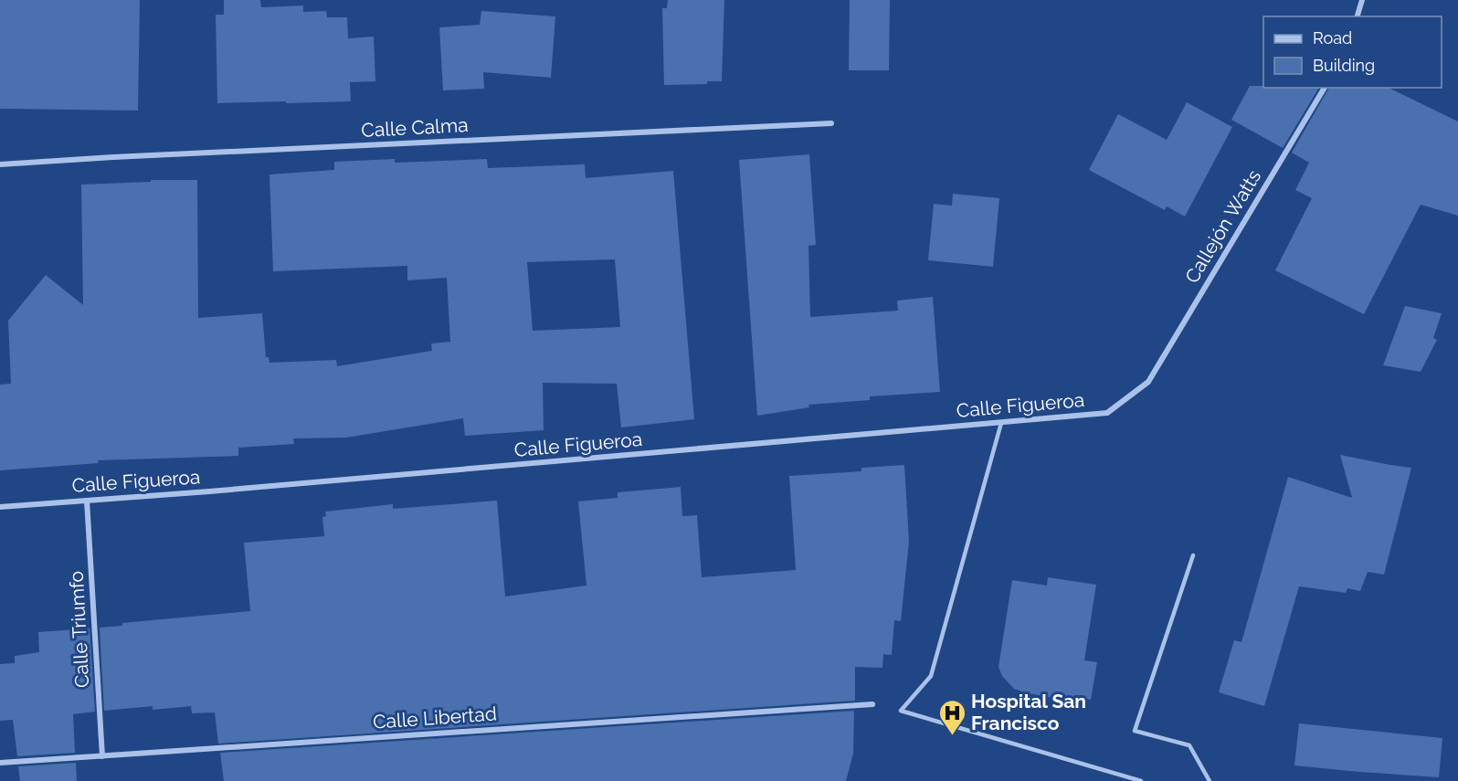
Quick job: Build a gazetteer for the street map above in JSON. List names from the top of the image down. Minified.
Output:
{"streets":{"street":["Calle Calma","Callejón Watts","Calle Figueroa","Calle Triumfo","Calle Libertad"]},"crossings":[["Callejón Watts","Calle Figueroa"],["Calle Figueroa","Calle Triumfo"],["Calle Triumfo","Calle Libertad"]],"places":{"hospital":["Hospital San Francisco"]},"legend":["Road","Building"]}
